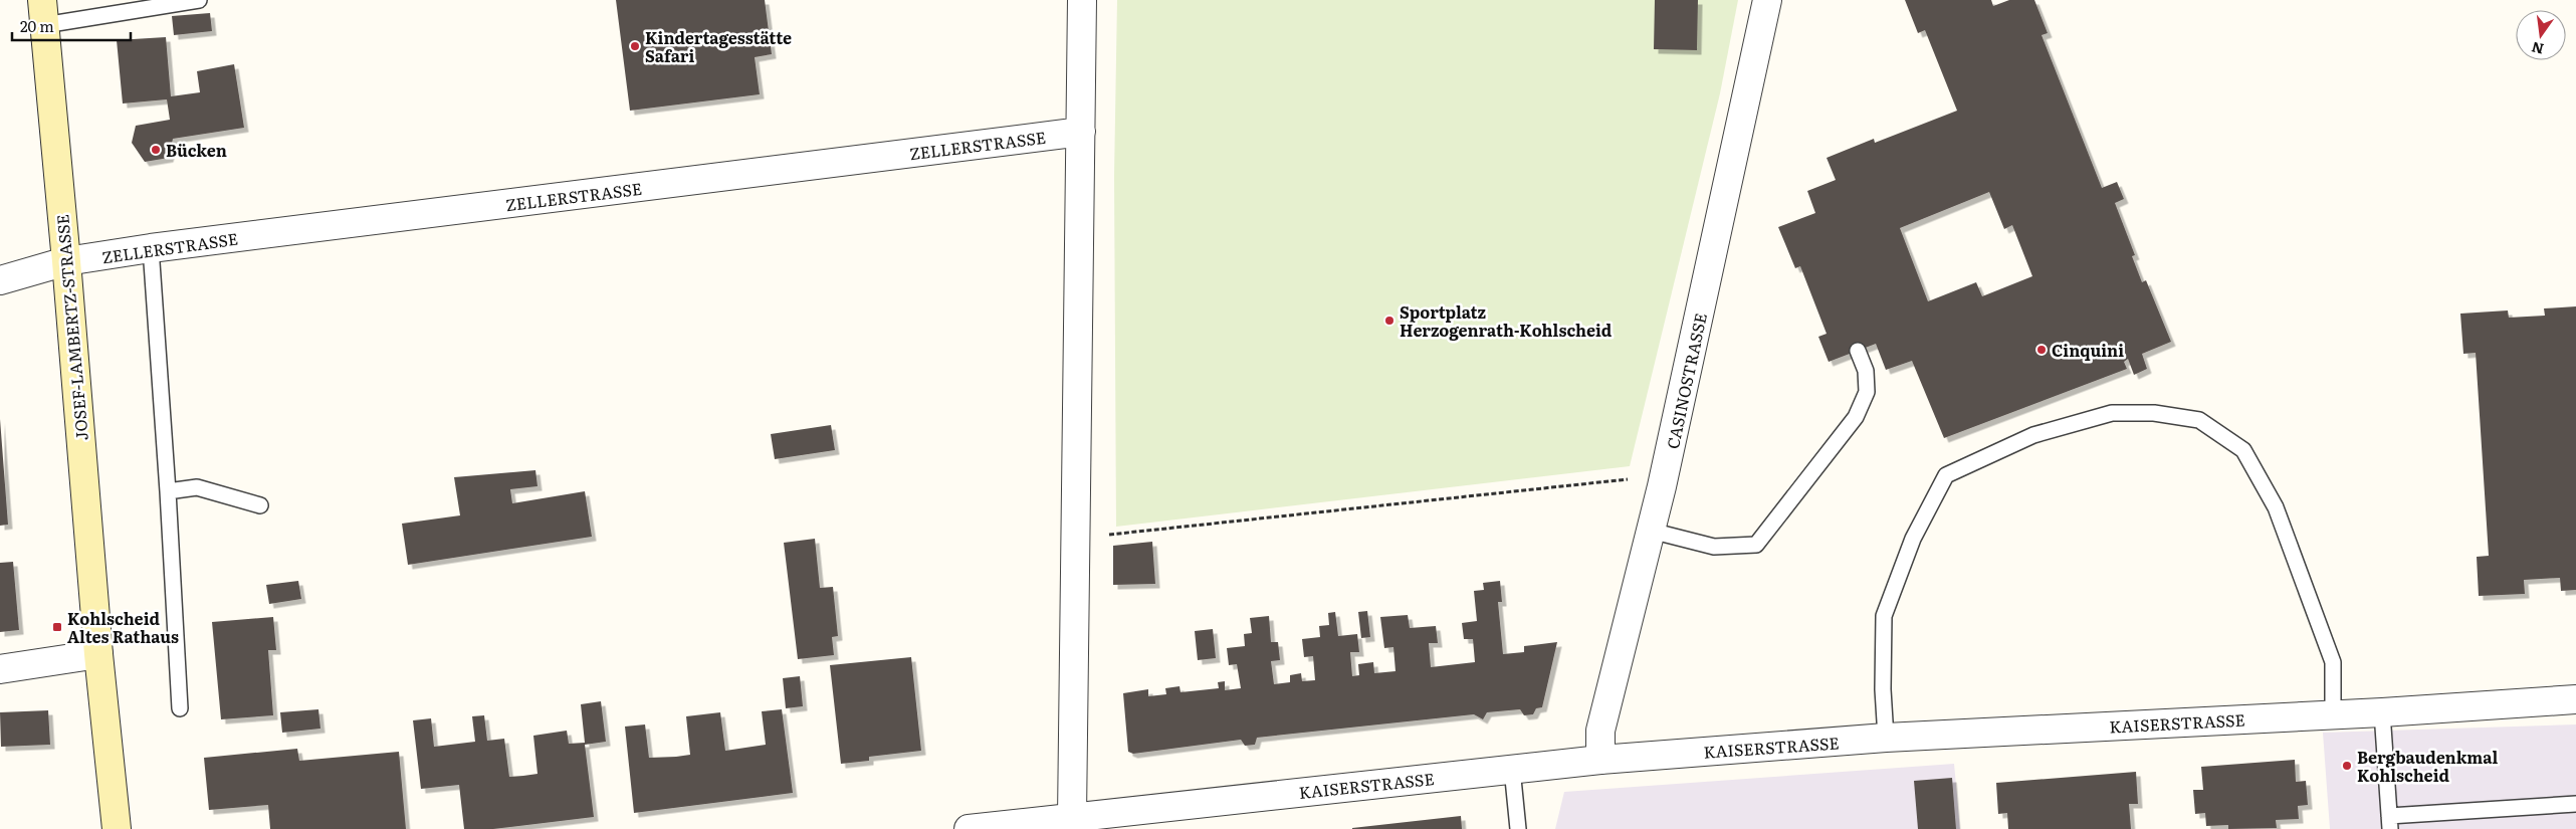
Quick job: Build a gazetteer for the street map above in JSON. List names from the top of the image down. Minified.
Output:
{"streets":{"main road":["JOSEF-LAMBERTZ-STRASSE"],"street":["ZELLERSTRASSE","CASINOSTRASSE","KAISERSTRASSE"]},"crossings":[["ZELLERSTRASSE","JOSEF-LAMBERTZ-STRASSE"],["CASINOSTRASSE","KAISERSTRASSE"]],"places":{"other":["Kindertagesstätte Safari","Bücken","Sportplatz Herzogenrath-Kohlscheid","Cinquini","Bergbaudenkmal Kohlscheid"],"transit":["Kohlscheid Altes Rathaus"]},"scale_bar":"20 m","north":"bottom"}
